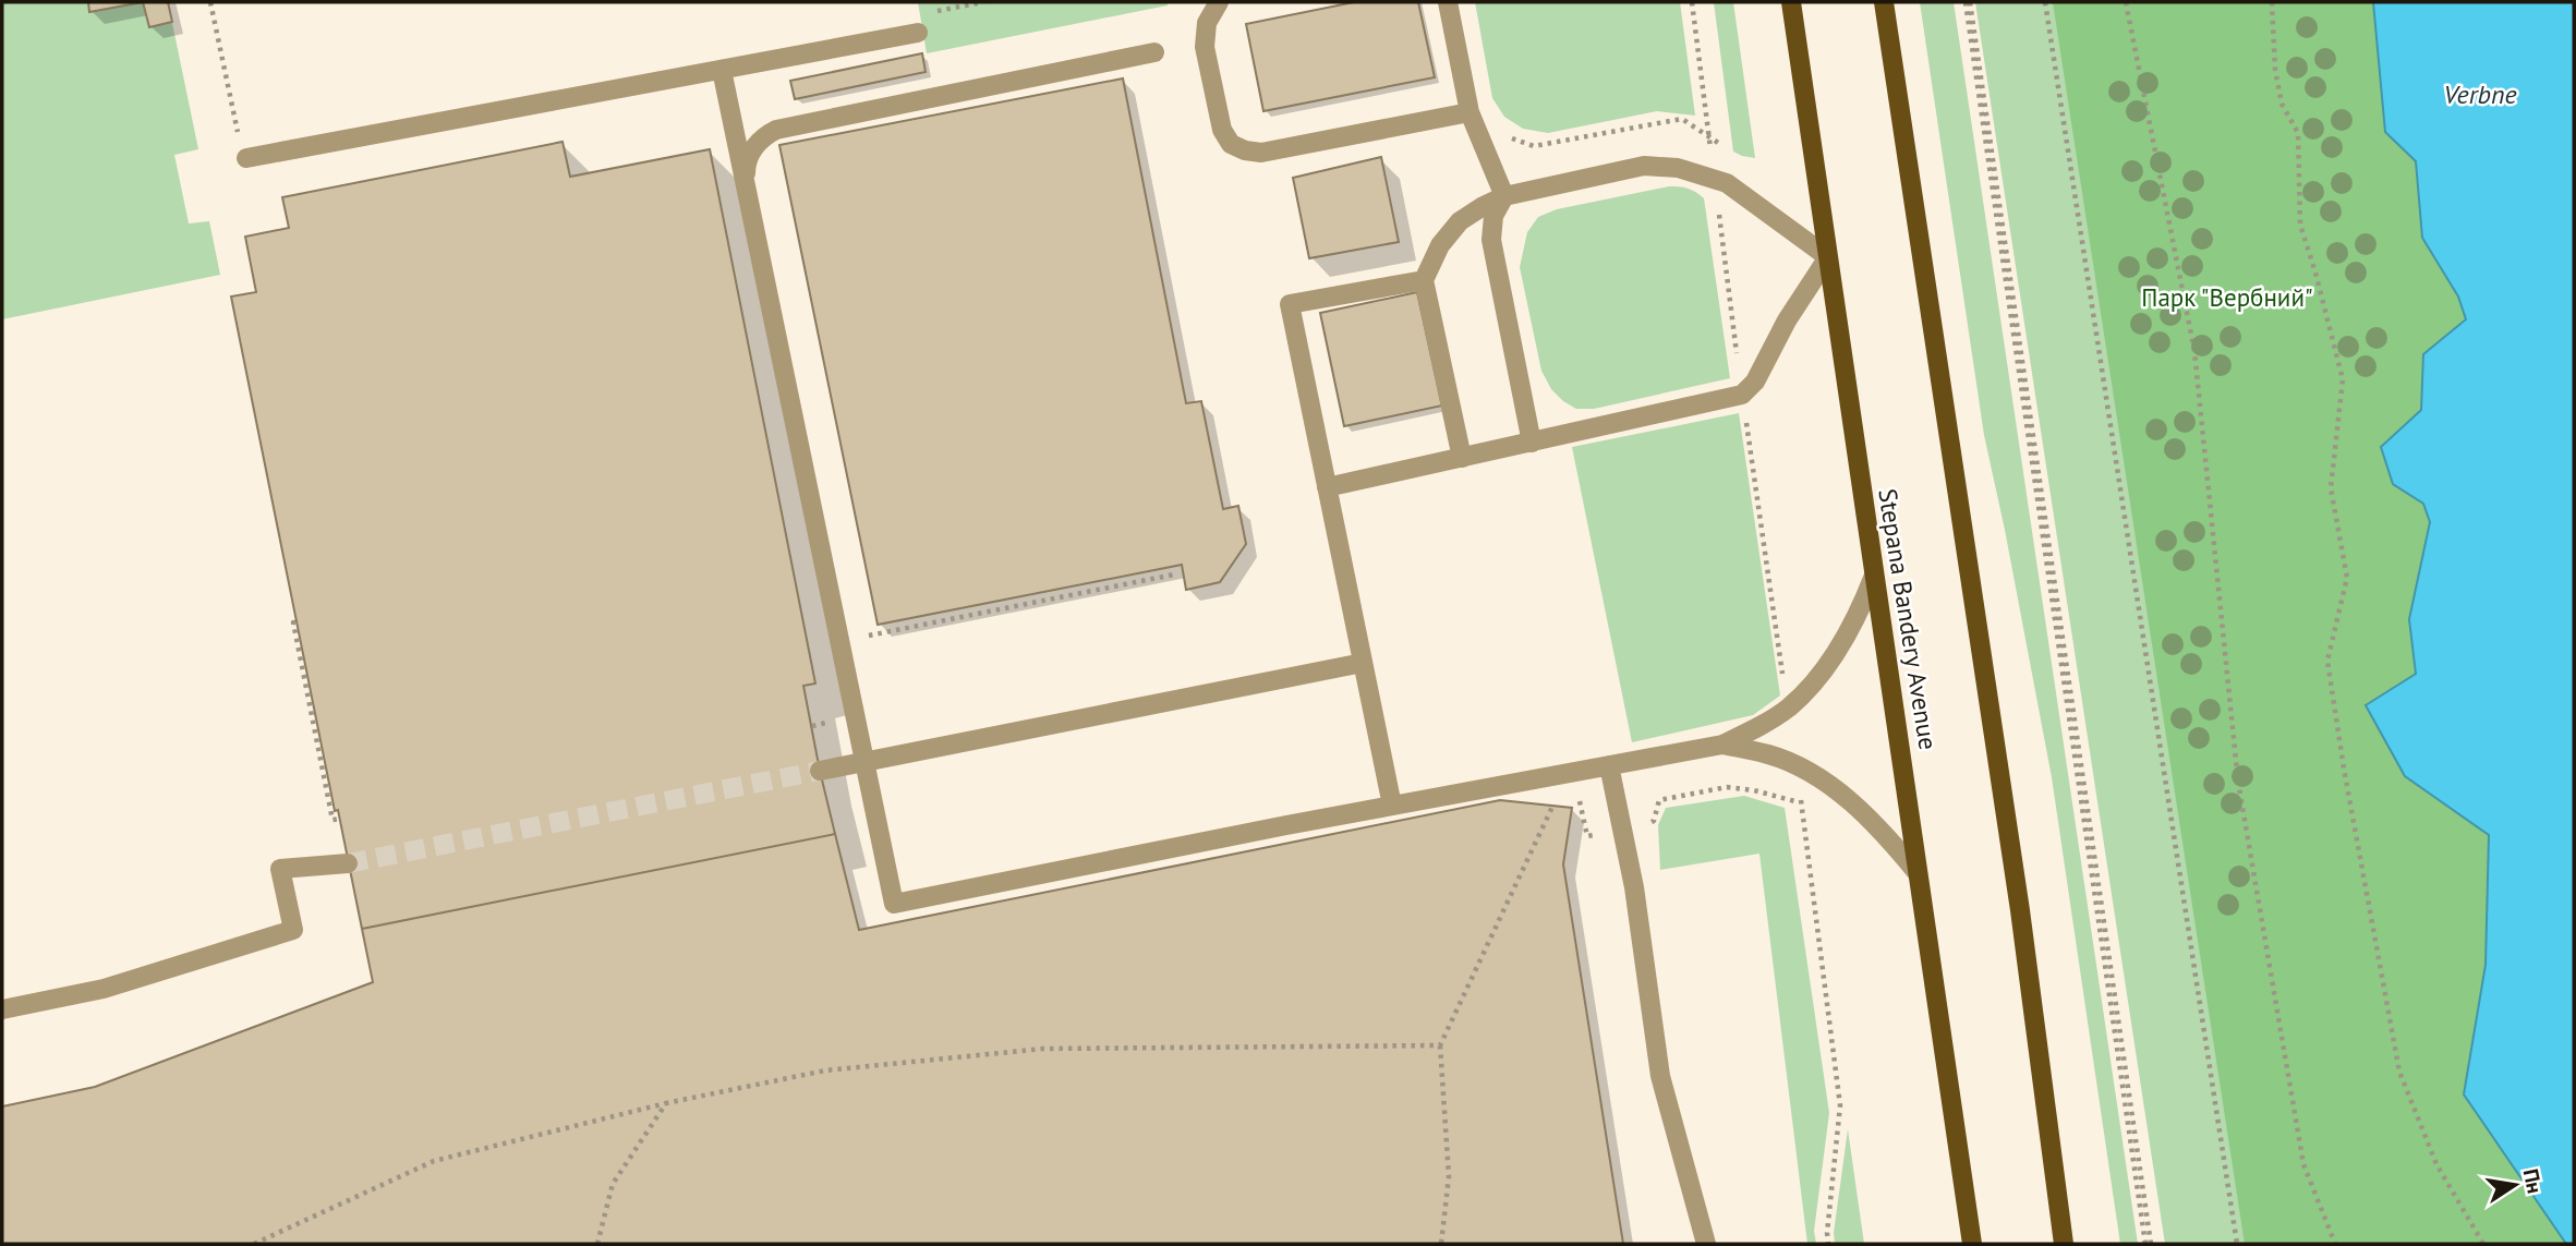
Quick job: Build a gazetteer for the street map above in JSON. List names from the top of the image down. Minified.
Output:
{"streets":{"main road":["Stepana Bandery Avenue"]},"water":["Verbne"],"parks":["Парк \"Вербний\""],"north":"right"}
